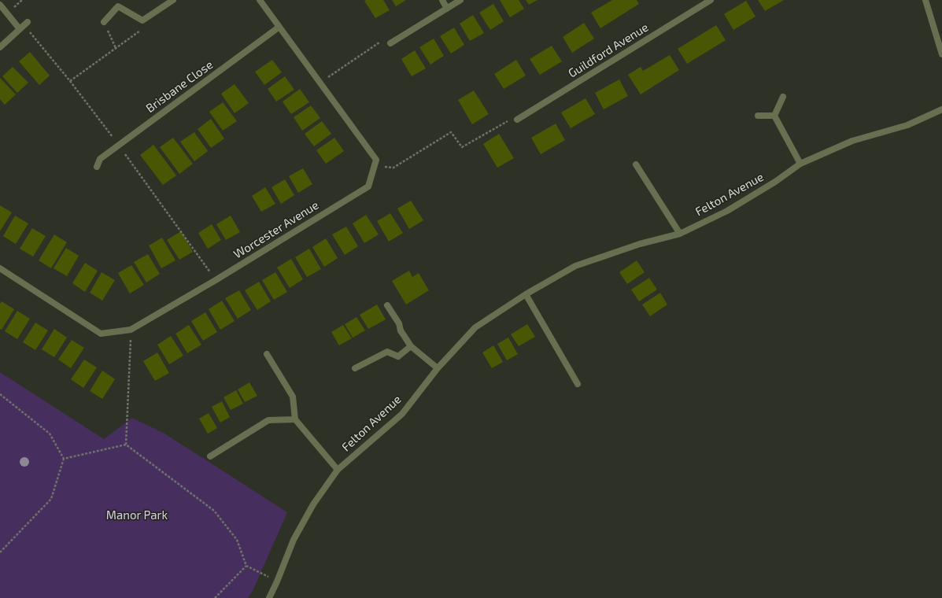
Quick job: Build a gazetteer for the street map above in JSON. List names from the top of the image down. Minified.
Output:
{"streets":{"street":["Guildford Avenue","Brisbane Close","Felton Avenue","Worcester Avenue"]},"parks":["Manor Park"]}
